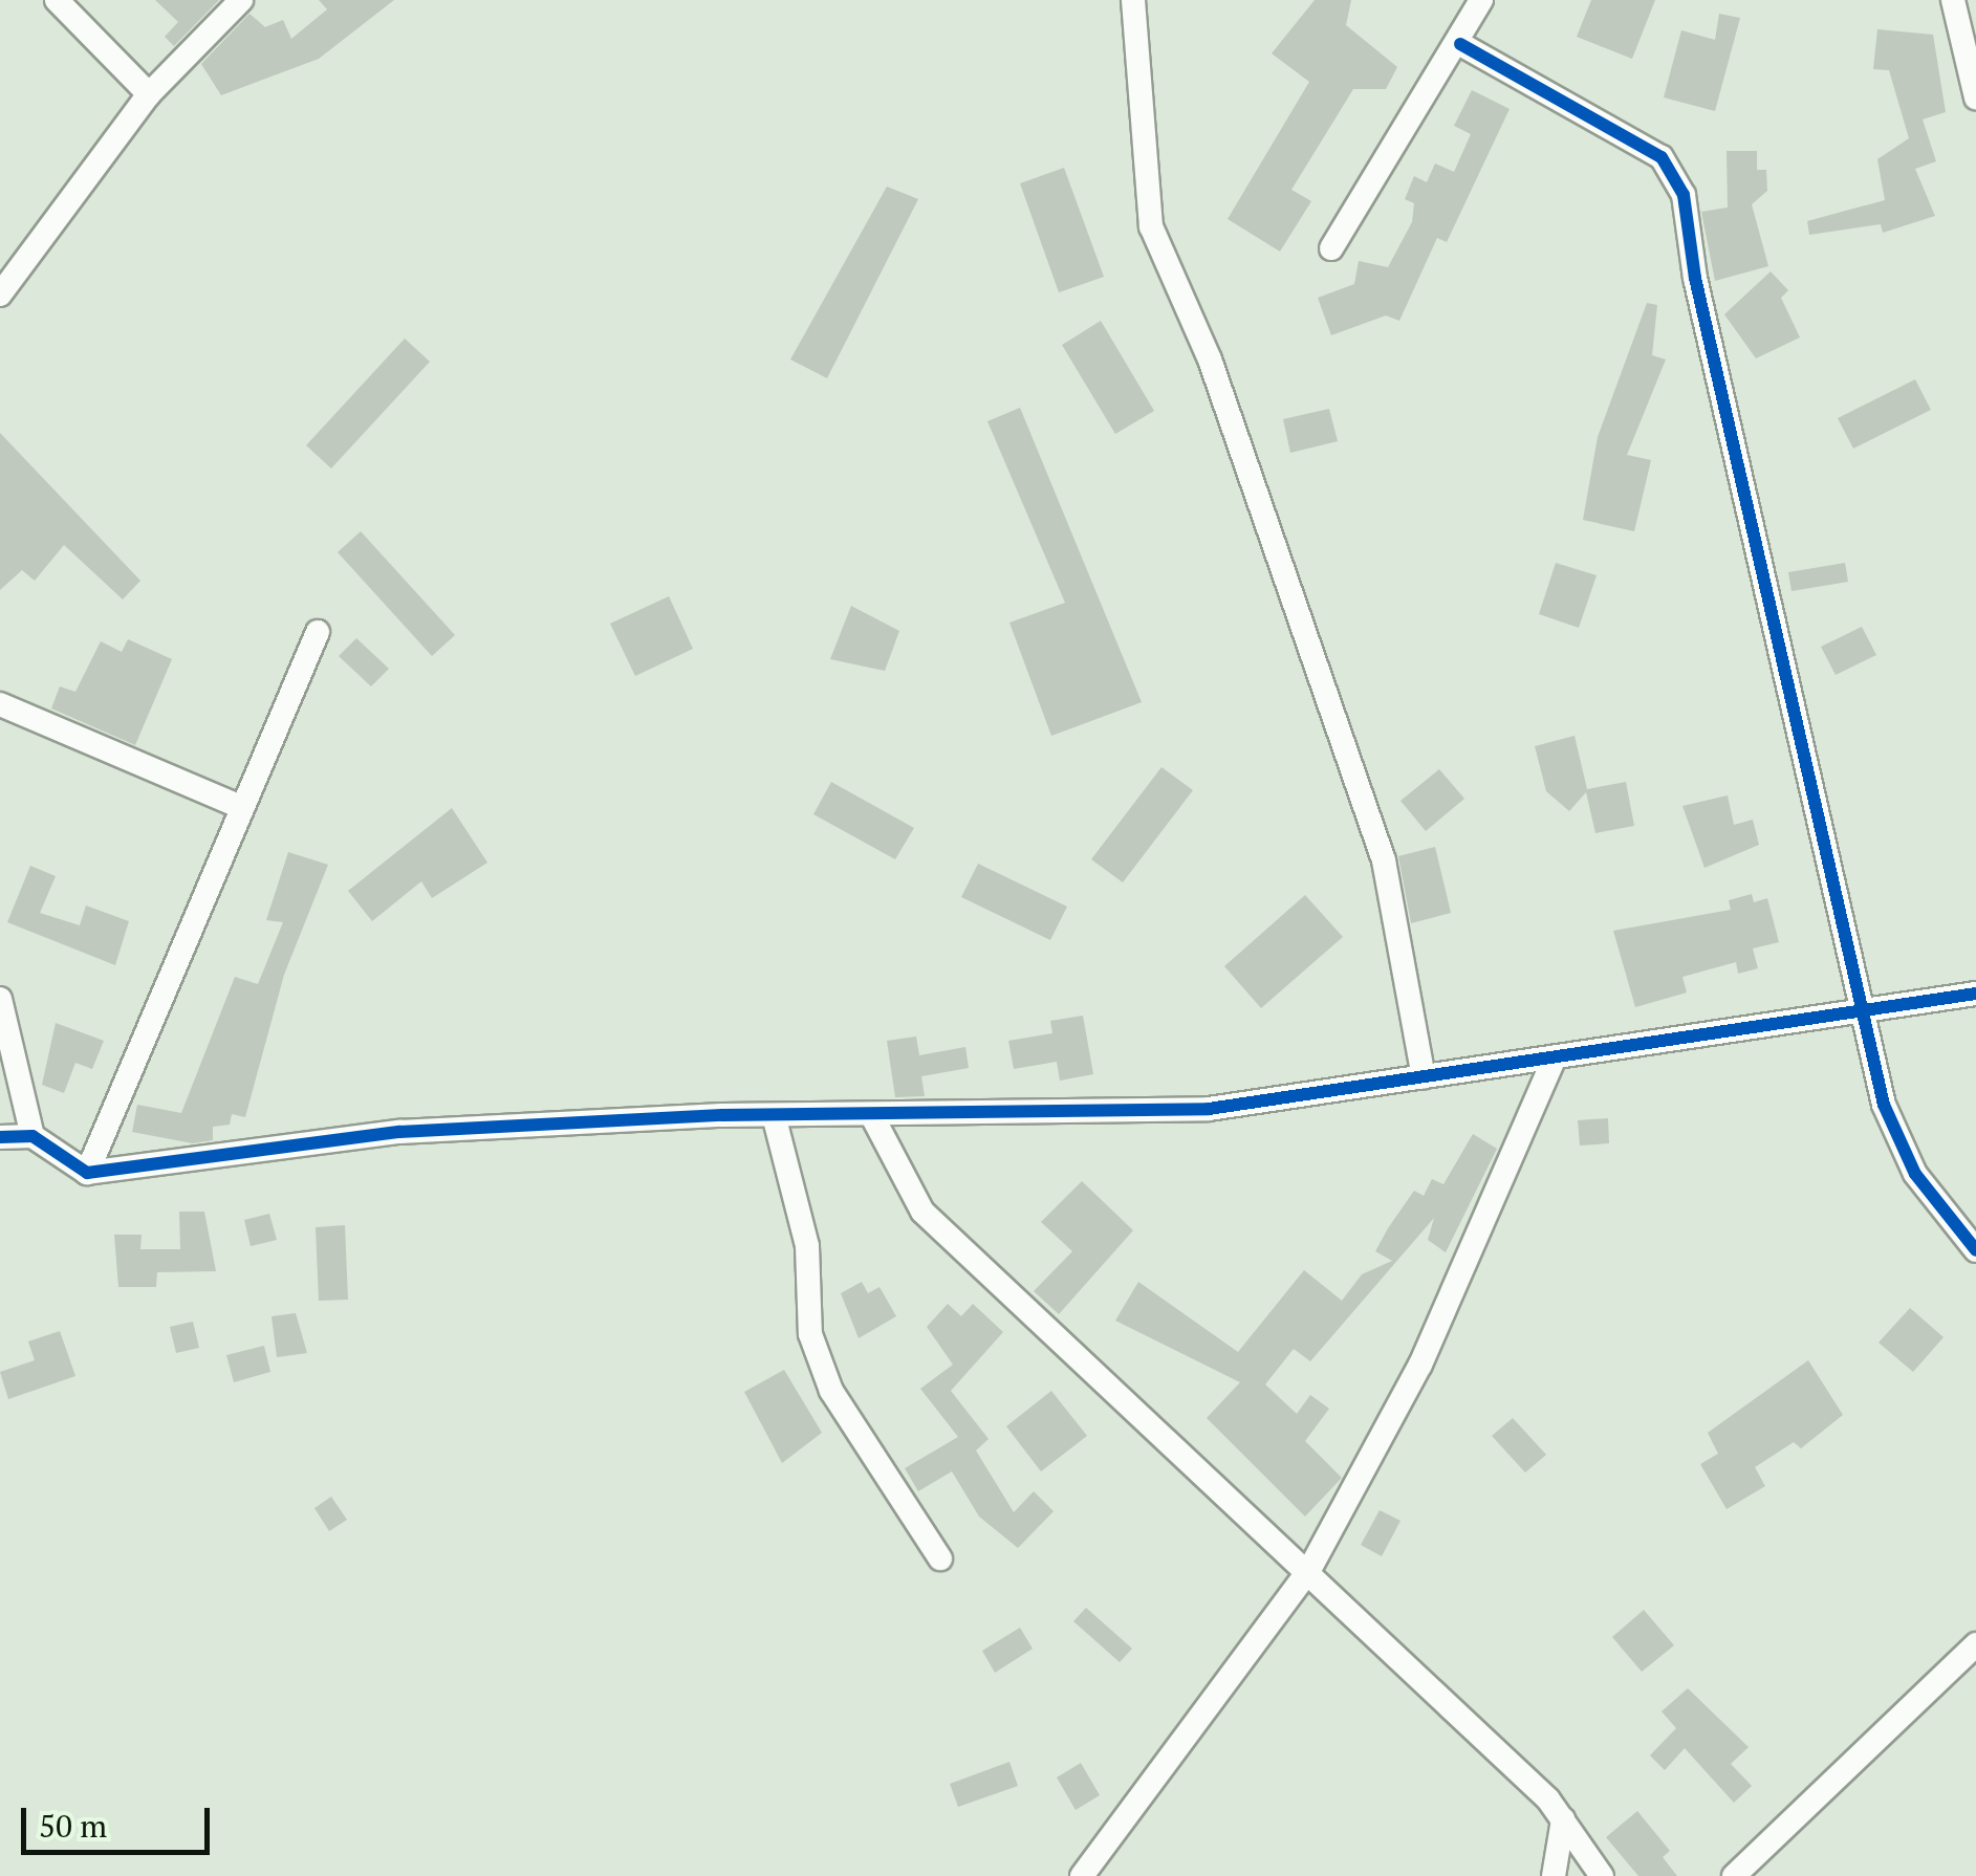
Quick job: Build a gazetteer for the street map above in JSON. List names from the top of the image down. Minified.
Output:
{"scale_bar":"50 m"}
